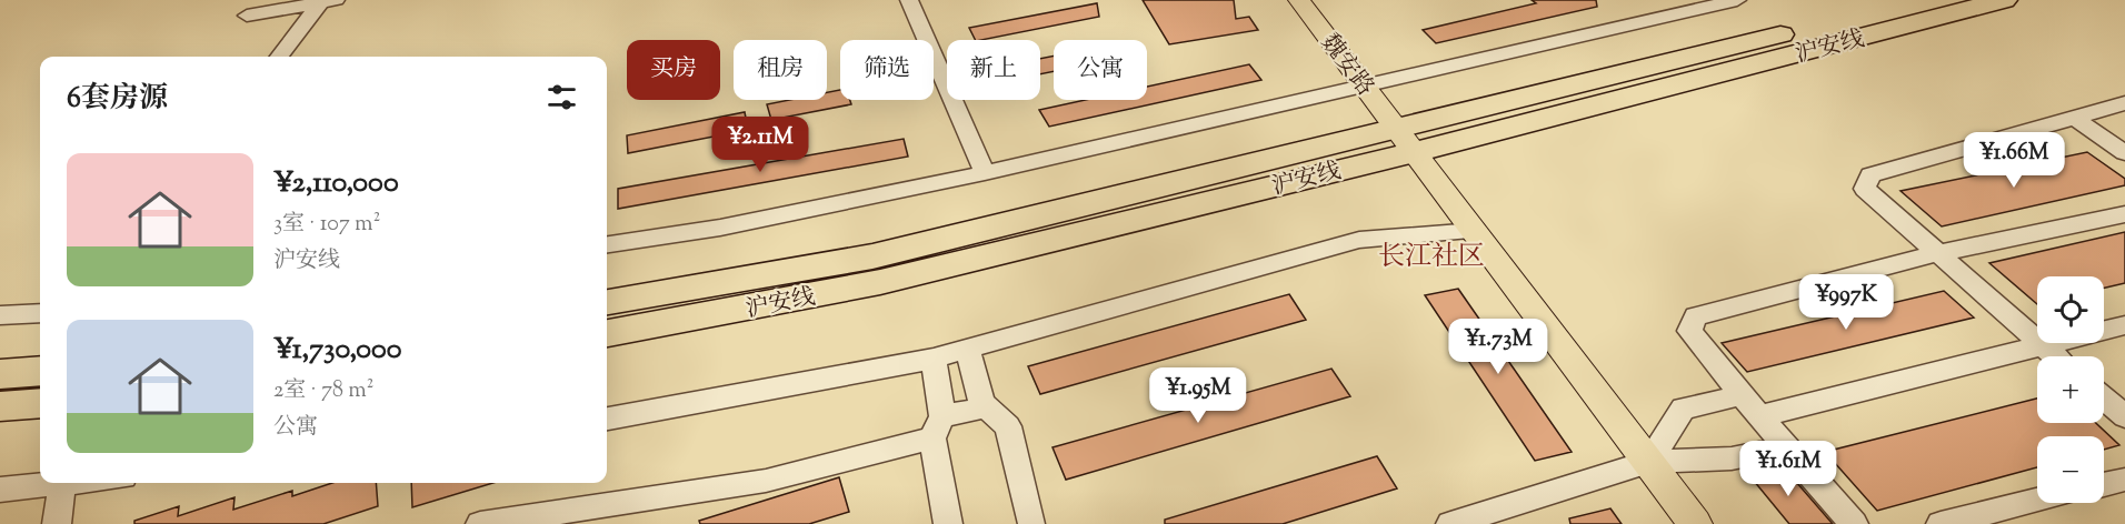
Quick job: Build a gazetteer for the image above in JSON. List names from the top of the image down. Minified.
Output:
{"streets":{"highway":["沪安线"],"main road":["魏安路"]},"crossings":[["沪安线","魏安路"]],"districts":["长江社区"],"page":{"chip":["买房","租房","筛选","新上","公寓"],"heading":"6套房源","price":["¥2.11M","¥1.66M","¥997K","¥1.73M","¥1.95M","¥1.61M"],"list":[{"name":"¥2,110,000","note":"3室 · 107 m² · 沪安线"},{"name":"¥1,730,000","note":"2室 · 78 m² · 公寓"}],"map_buttons":["+","−"]}}
